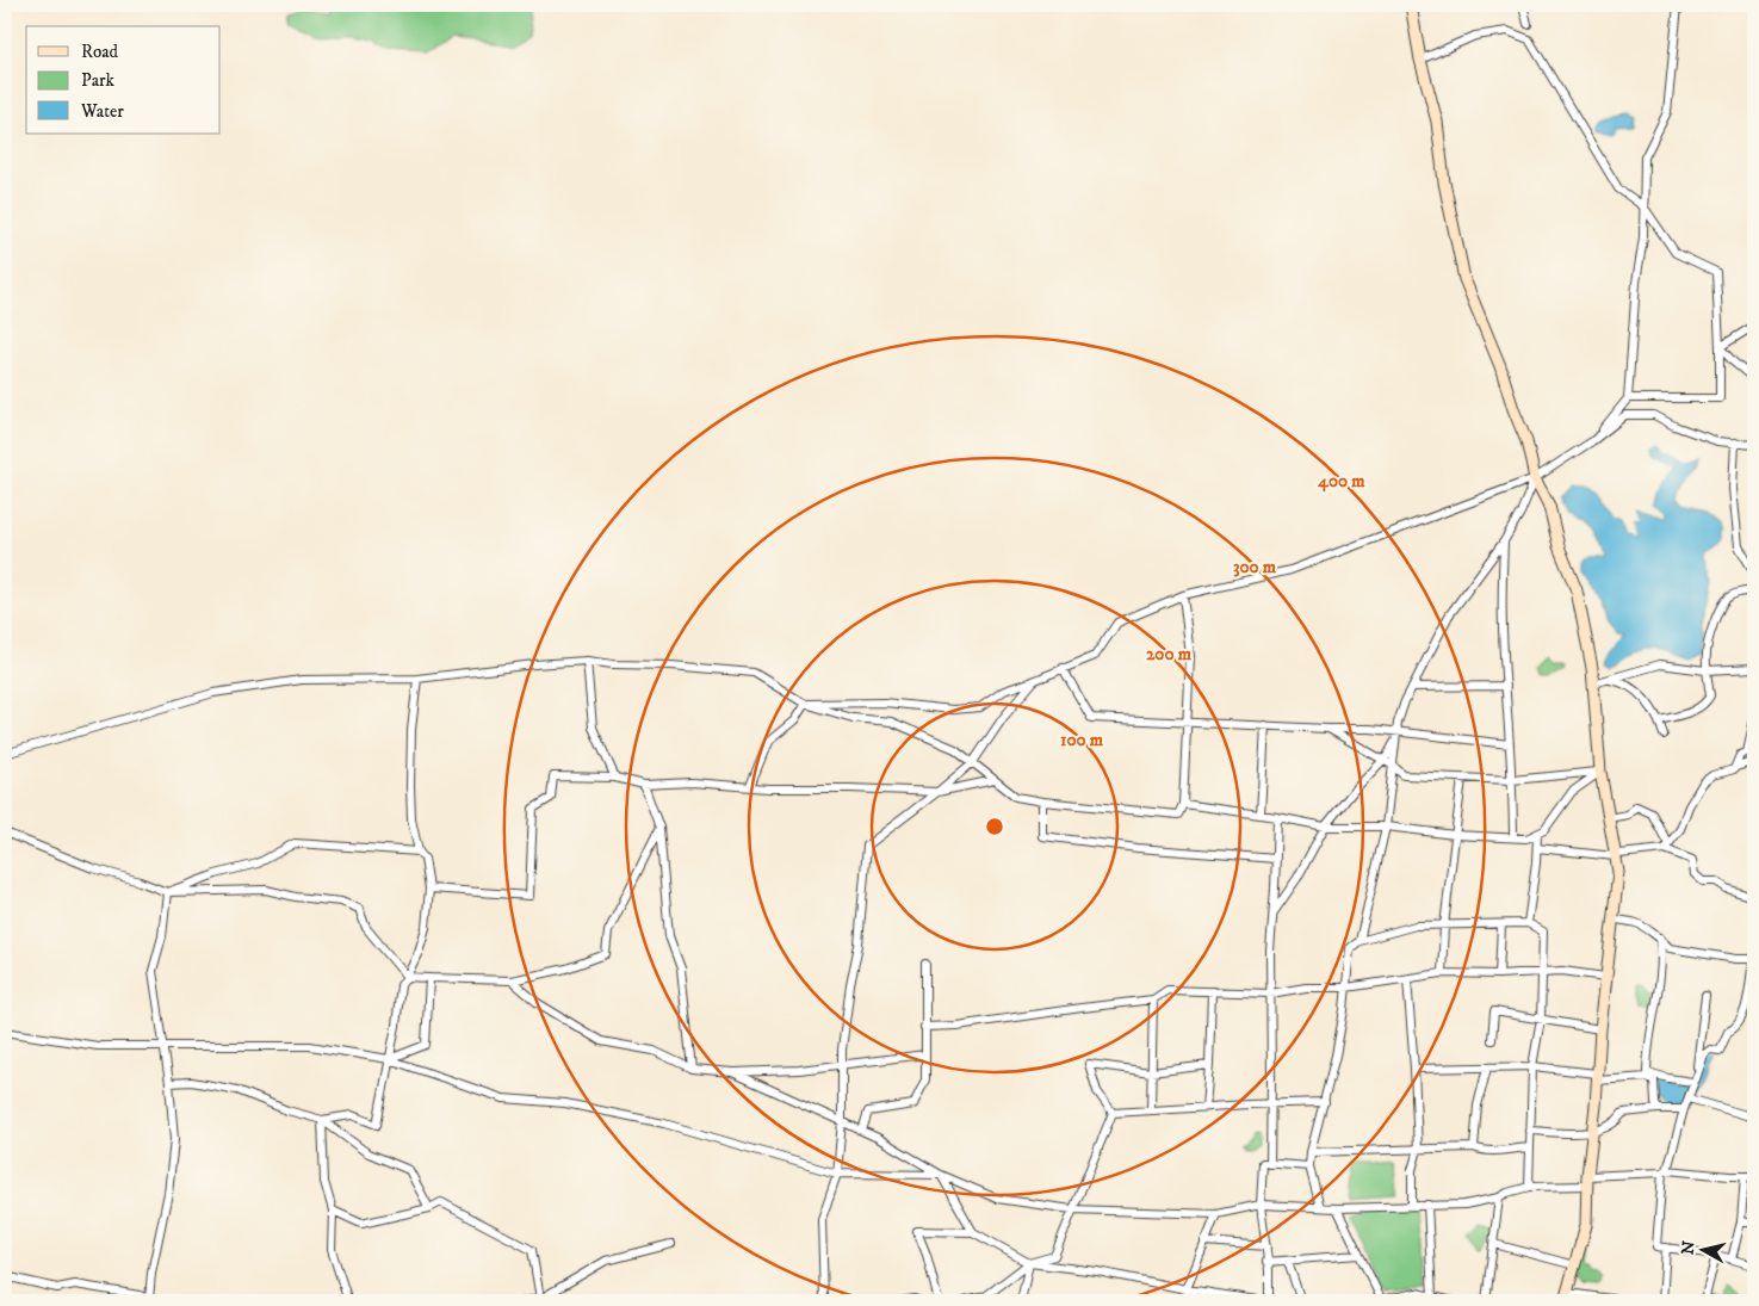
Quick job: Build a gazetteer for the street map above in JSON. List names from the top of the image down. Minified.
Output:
{"legend":["Road","Park","Water"],"north":"left","rings":["400 m","300 m","200 m","100 m"]}
